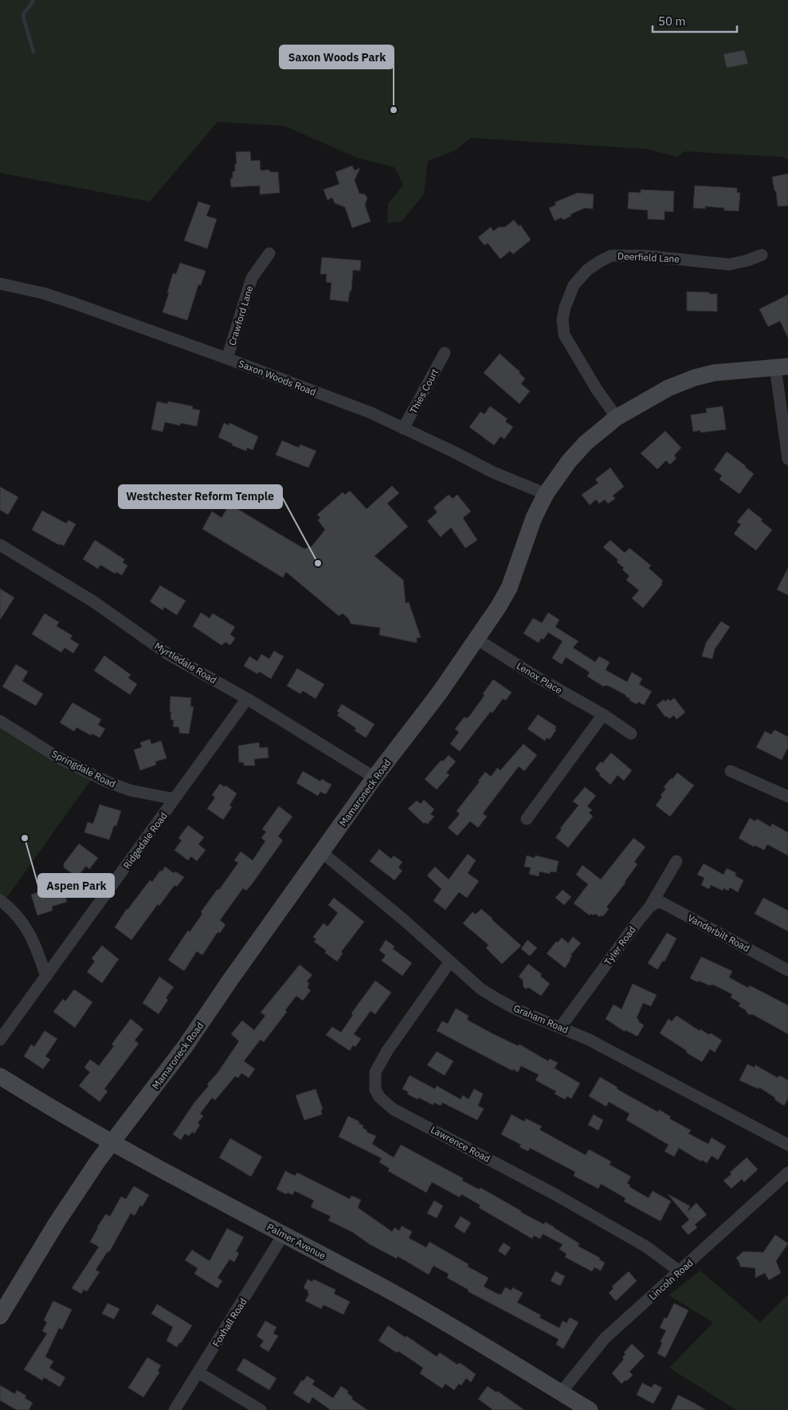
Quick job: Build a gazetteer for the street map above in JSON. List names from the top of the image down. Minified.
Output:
{"streets":{"street":["Deerfield Lane","Crawford Lane","Saxon Woods Road","Thies Court","Myrtledale Road","Lenox Place","Springdale Road","Mamaroneck Road","Ridgedale Road","Vanderbilt Road","Tyler Road","Graham Road","Lawrence Road","Palmer Avenue","Lincoln Road","Foxhall Road"]},"crossings":[["Deerfield Lane","Mamaroneck Road"],["Crawford Lane","Saxon Woods Road"],["Saxon Woods Road","Thies Court"],["Saxon Woods Road","Mamaroneck Road"],["Myrtledale Road","Mamaroneck Road"],["Myrtledale Road","Ridgedale Road"],["Lenox Place","Mamaroneck Road"],["Springdale Road","Ridgedale Road"],["Mamaroneck Road","Graham Road"],["Mamaroneck Road","Palmer Avenue"],["Vanderbilt Road","Tyler Road"],["Tyler Road","Graham Road"],["Graham Road","Lawrence Road"],["Lawrence Road","Lincoln Road"],["Palmer Avenue","Lincoln Road"],["Palmer Avenue","Foxhall Road"]],"places":["Saxon Woods Park","Westchester Reform Temple","Aspen Park"],"scale_bar":"50 m"}
